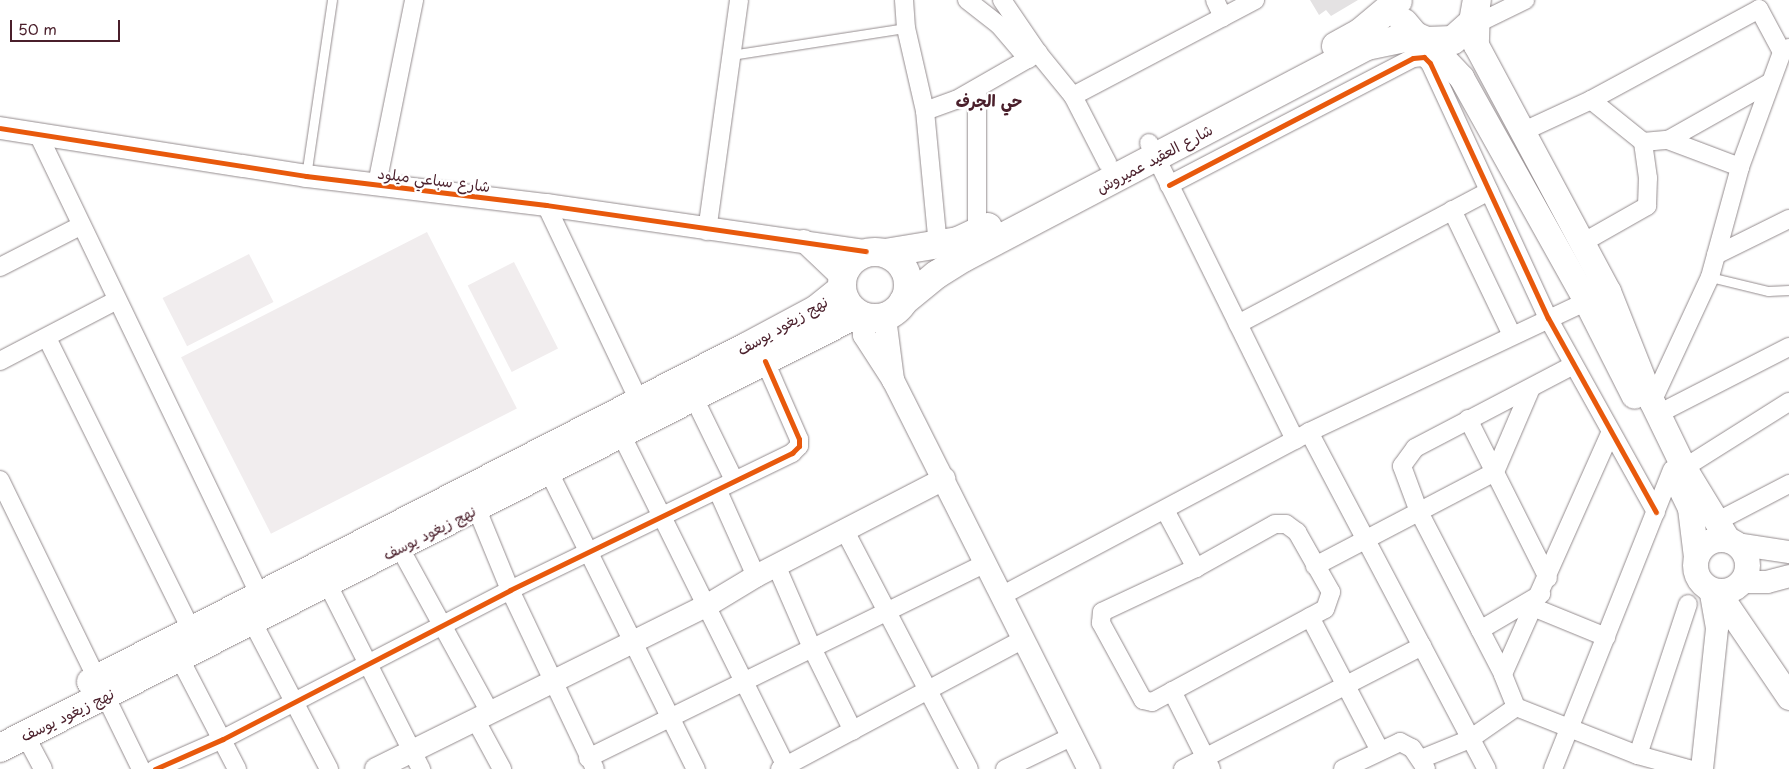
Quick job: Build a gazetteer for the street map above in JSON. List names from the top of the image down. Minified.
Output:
{"streets":{"main road":["شارع العقيد عميروش","نهج زيغود يوسف"],"street":["شارع سباعي ميلود"]},"crossings":[["شارع العقيد عميروش","شارع سباعي ميلود"],["شارع العقيد عميروش","نهج زيغود يوسف"],["شارع سباعي ميلود","نهج زيغود يوسف"]],"districts":["حي الجرف"],"scale_bar":"50 m"}
